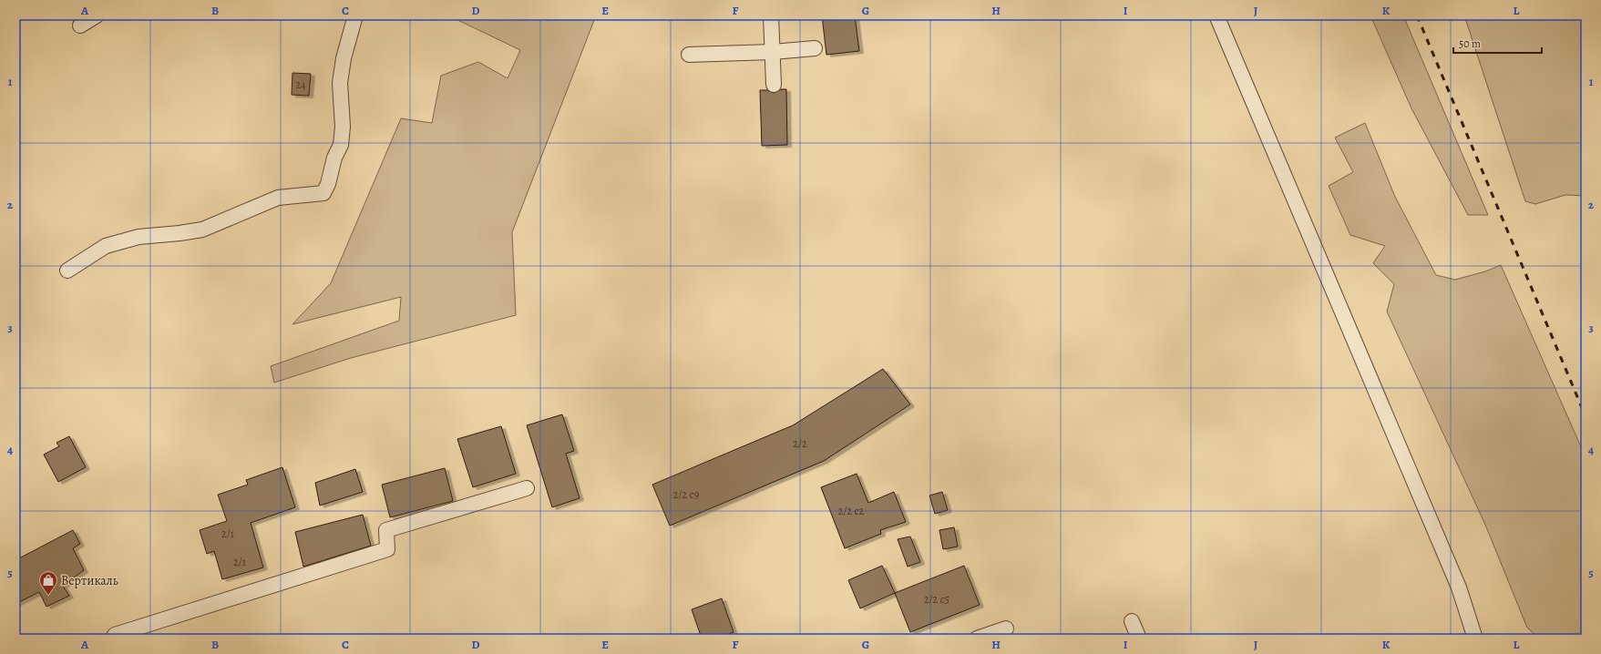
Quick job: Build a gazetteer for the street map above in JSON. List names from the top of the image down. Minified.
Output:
{"places":{"shop":["Вертикаль"]},"house_numbers":["24","2/2","2/2 с9","2/2 с2","2/1","2/1","2/2 с5"],"scale_bar":"50 m","grid":{"columns":["A","B","C","D","E","F","G","H","I","J","K","L"],"rows":["1","2","3","4","5"]}}
